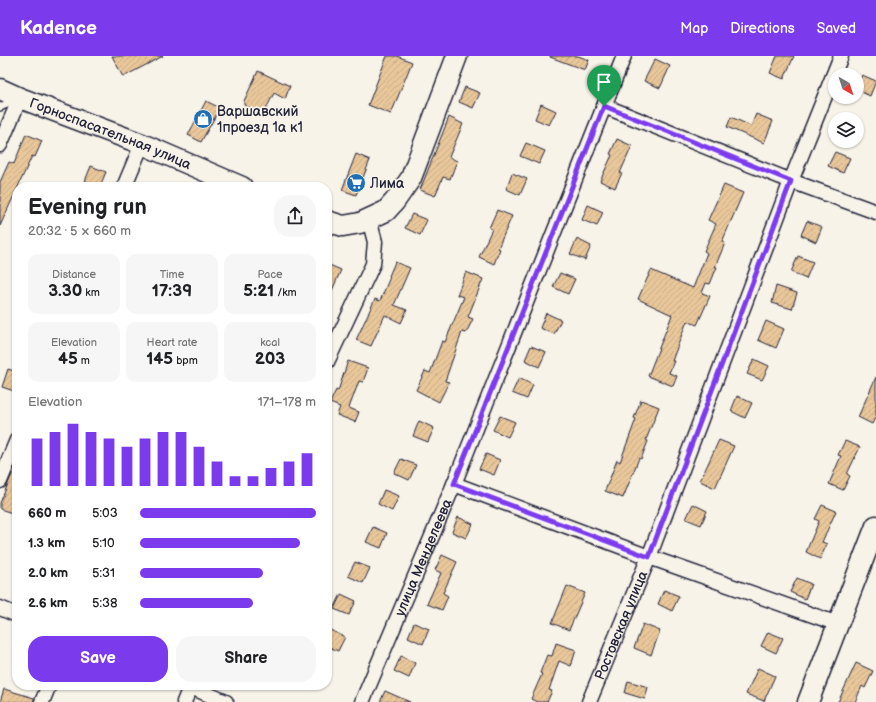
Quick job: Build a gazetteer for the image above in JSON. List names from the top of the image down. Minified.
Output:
{"streets":{"main road":["Горноспасательная улица"],"street":["улица Менделеева","Ростовская улица"]},"places":{"shop":["Варшавский 1проезд 1а к1"],"supermarket":["Лима"]},"north":"bottom right","page":{"header":"Kadence","nav":["Map","Directions","Saved"],"heading":["Evening run","20:32 · 5 × 660 m"],"stats":[["Distance","3.30 km"],["Time","17:39"],["Pace","5:21 /km"],["Elevation","45 m"],["Heart rate","145 bpm"],["kcal","203"]],"chart":["Elevation","171–178 m"],"list":[{"name":"660 m","note":"5:03"},{"name":"1.3 km","note":"5:10"},{"name":"2.0 km","note":"5:31"},{"name":"2.6 km","note":"5:38"}],"buttons":["Save","Share"]}}
